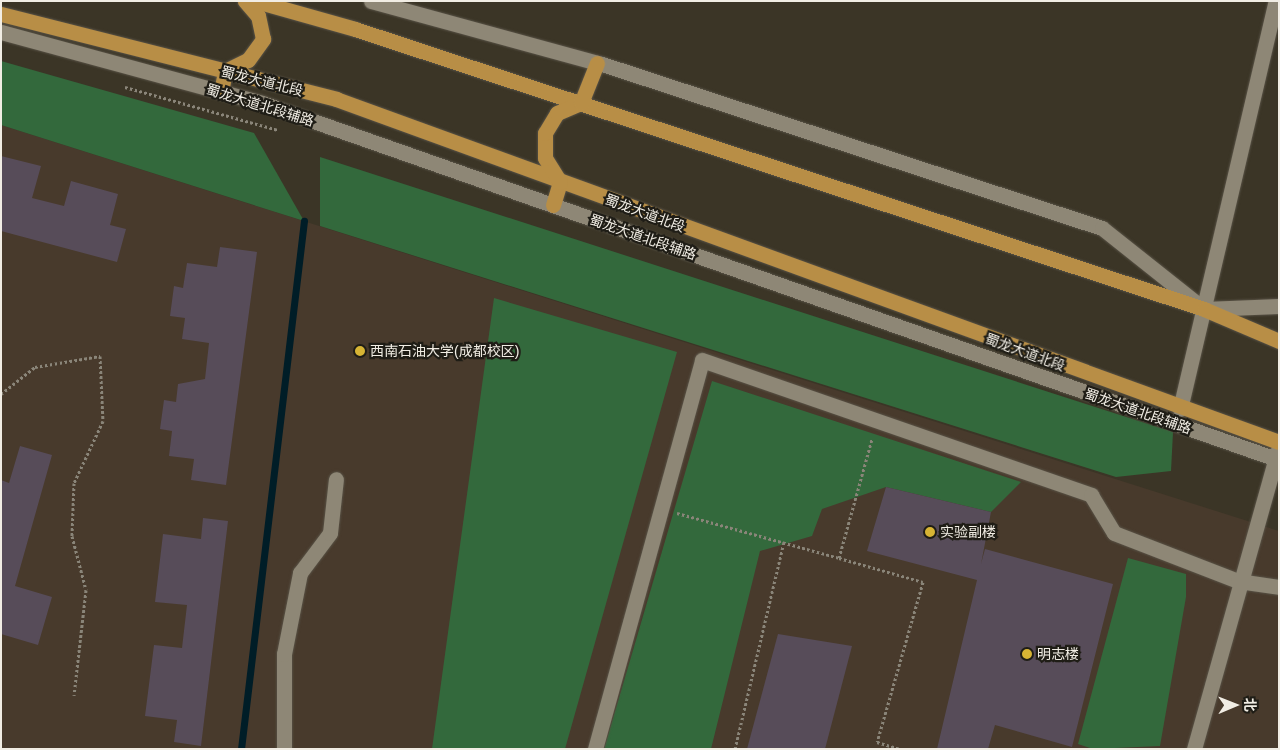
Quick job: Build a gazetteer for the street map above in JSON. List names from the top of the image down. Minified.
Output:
{"streets":{"main road":["蜀龙大道北段"],"street":["蜀龙大道北段辅路"]},"places":["西南石油大学(成都校区)","实验副楼","明志楼"],"north":"right"}
